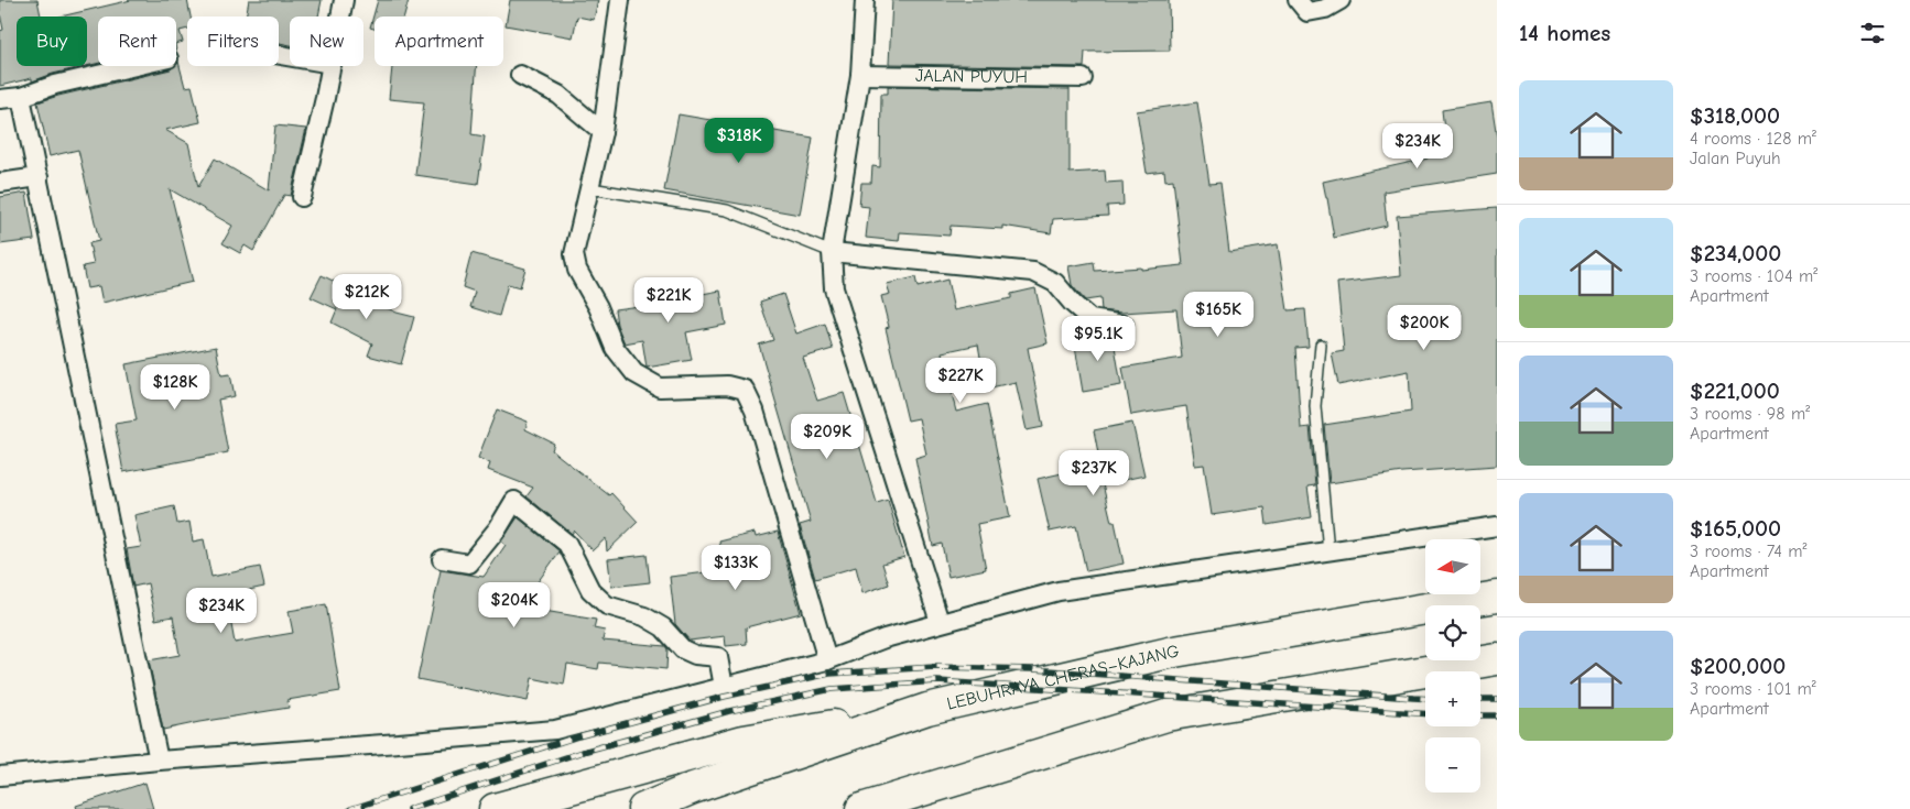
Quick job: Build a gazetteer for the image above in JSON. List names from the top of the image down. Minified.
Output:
{"streets":{"highway":["LEBUHRAYA CHERAS–KAJANG"],"street":["JALAN PUYUH"]},"north":"left","page":{"heading":"14 homes","chip":["Buy","Rent","Filters","New","Apartment"],"list":[{"name":"$318,000","note":"4 rooms · 128 m² · Jalan Puyuh"},{"name":"$234,000","note":"3 rooms · 104 m² · Apartment"},{"name":"$221,000","note":"3 rooms · 98 m² · Apartment"},{"name":"$165,000","note":"3 rooms · 74 m² · Apartment"},{"name":"$200,000","note":"3 rooms · 101 m² · Apartment"}],"price":["$318K","$234K","$212K","$221K","$165K","$200K","$95.1K","$227K","$128K","$209K","$237K","$133K","$204K","$234K"],"map_buttons":["+","−"]}}
